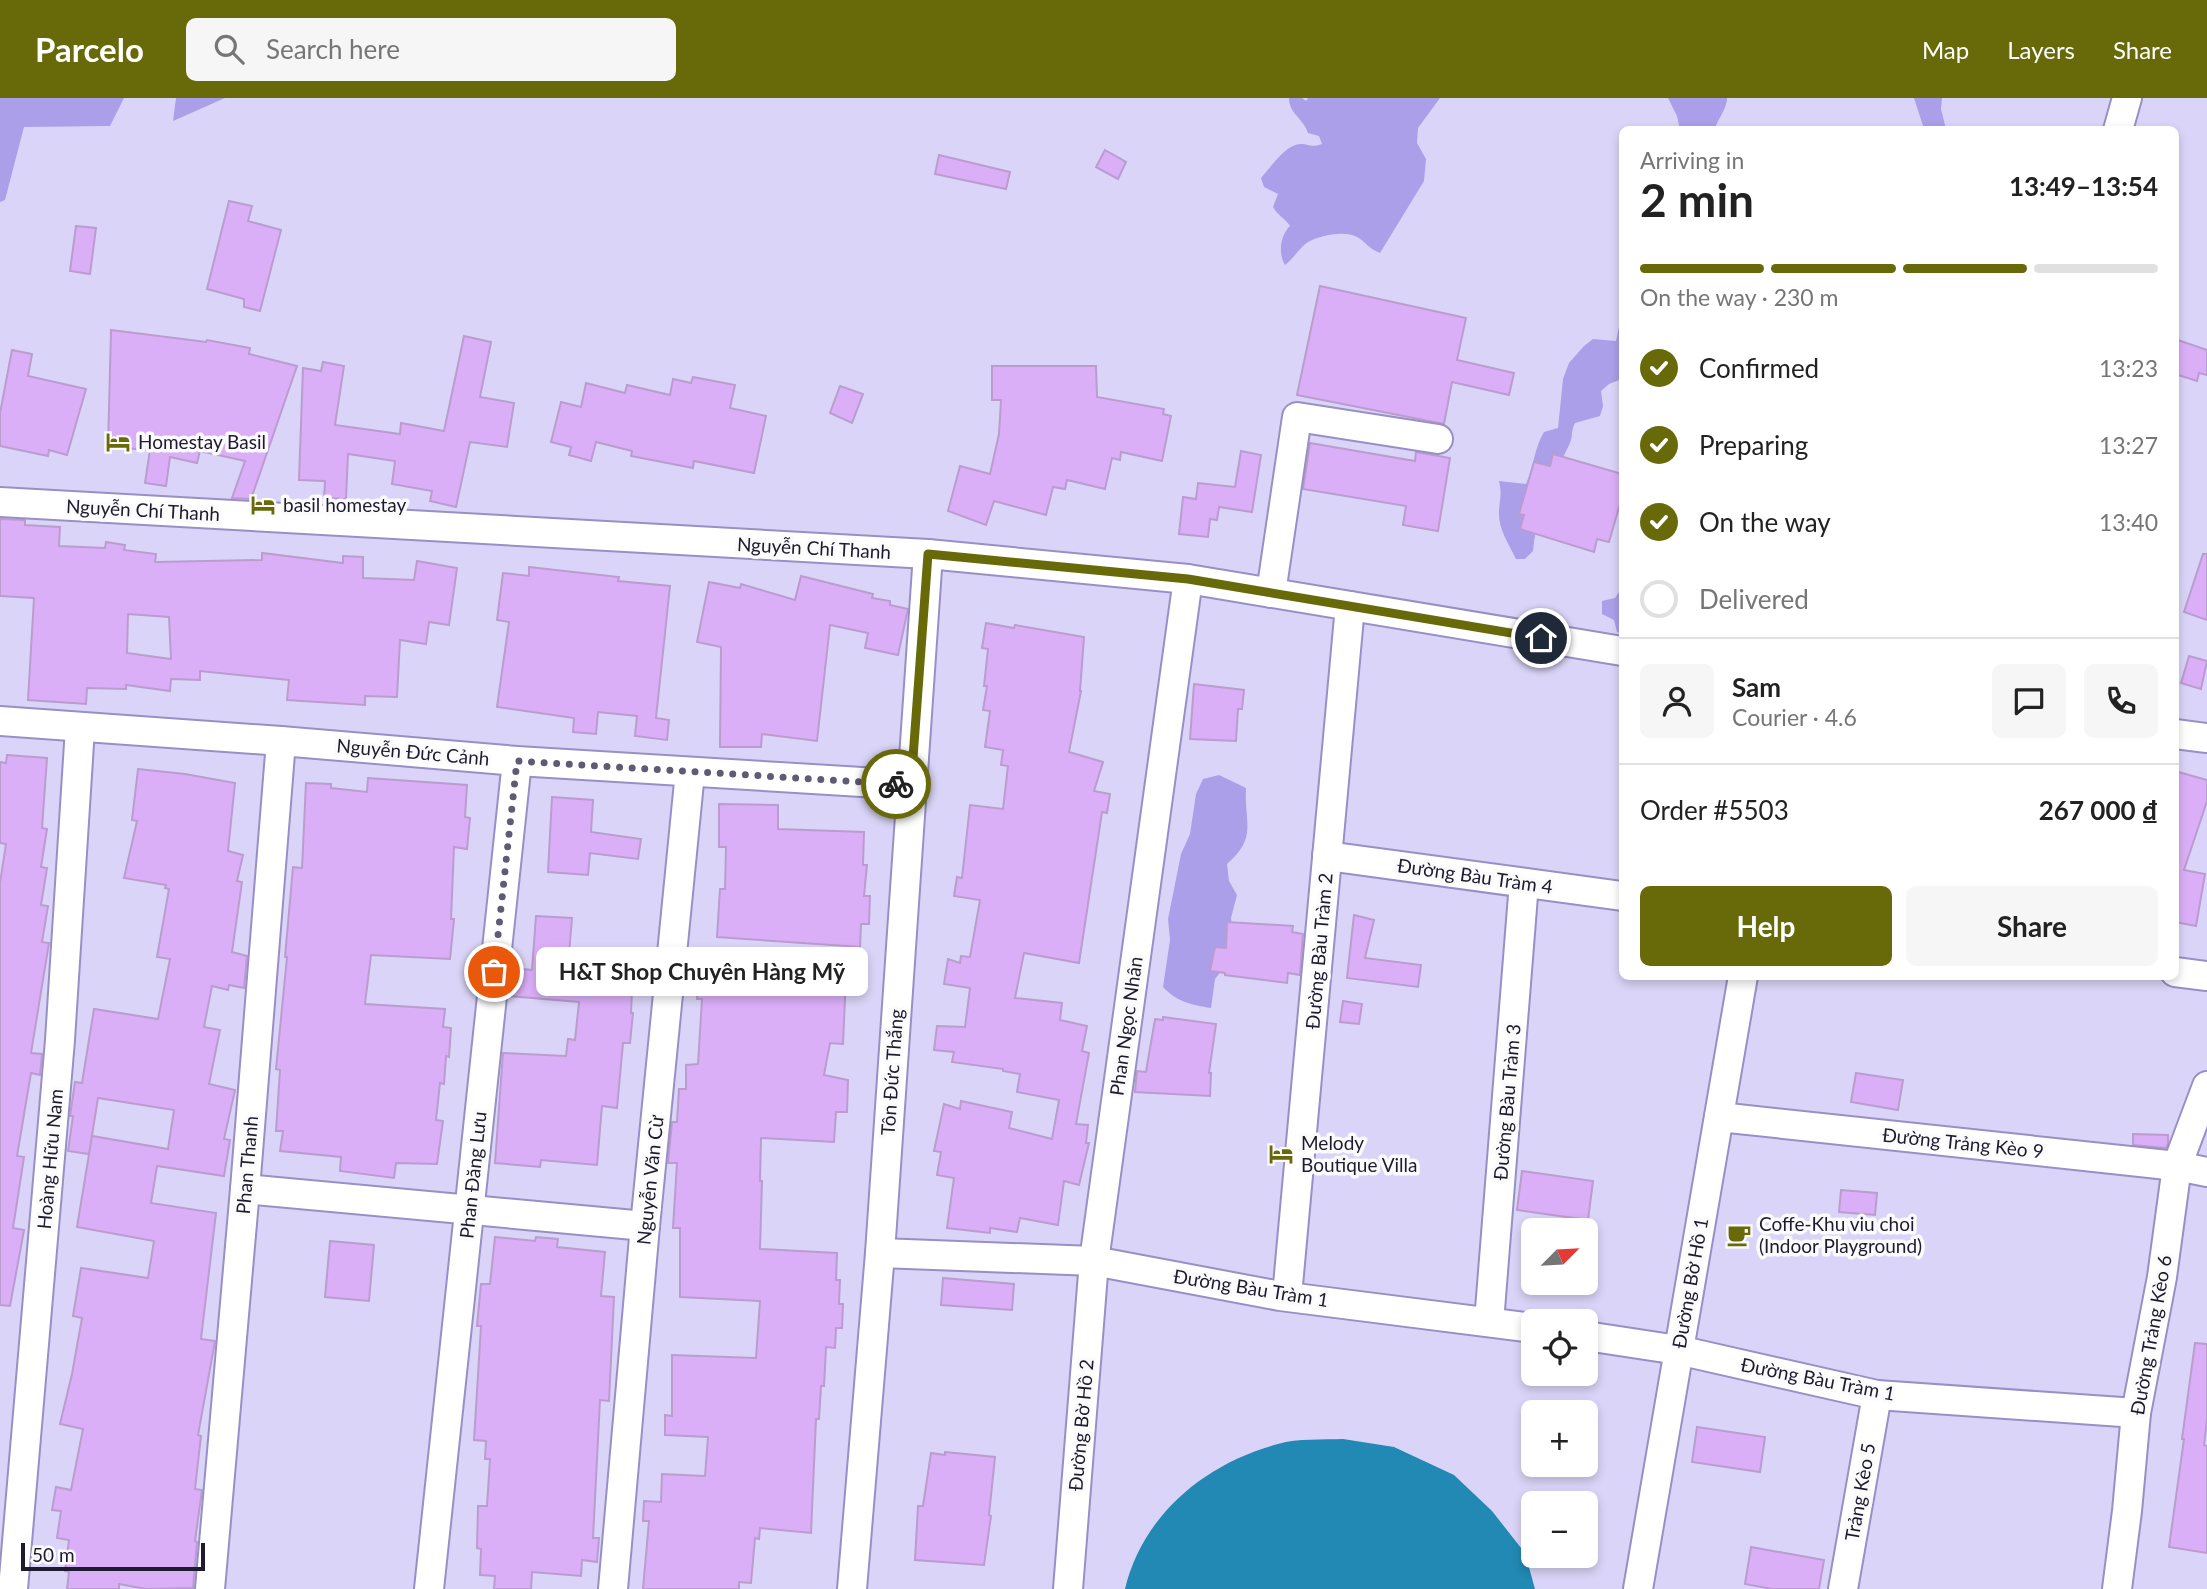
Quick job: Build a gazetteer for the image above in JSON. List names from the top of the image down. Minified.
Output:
{"streets":{"street":["Nguyễn Chí Thanh","Nguyễn Đức Cảnh","Đường Bàu Tràm 4","Đường Bàu Tràm 2","Phan Ngọc Nhân","Tôn Đức Thắng","Đường Bàu Tràm 3","Đường Trảng Kèo 9","Hoàng Hữu Nam","Phan Thanh","Phan Đăng Lưu","Nguyễn Văn Cừ","Đường Bờ Hồ 1","Đường Bàu Tràm 1","Đường Trảng Kèo 6","Đường Bờ Hồ 2","Trảng Kèo 5"]},"crossings":[["Nguyễn Chí Thanh","Đường Bàu Tràm 2"],["Nguyễn Chí Thanh","Phan Ngọc Nhân"],["Nguyễn Chí Thanh","Tôn Đức Thắng"],["Nguyễn Đức Cảnh","Tôn Đức Thắng"],["Nguyễn Đức Cảnh","Hoàng Hữu Nam"],["Nguyễn Đức Cảnh","Phan Thanh"],["Nguyễn Đức Cảnh","Phan Đăng Lưu"],["Nguyễn Đức Cảnh","Nguyễn Văn Cừ"],["Đường Bàu Tràm 4","Đường Bàu Tràm 2"],["Đường Bàu Tràm 4","Đường Bàu Tràm 3"],["Đường Bàu Tràm 2","Đường Bàu Tràm 1"],["Phan Ngọc Nhân","Đường Bàu Tràm 1"],["Phan Ngọc Nhân","Đường Bờ Hồ 2"],["Đường Bàu Tràm 3","Đường Bàu Tràm 1"],["Đường Trảng Kèo 9","Đường Bờ Hồ 1"],["Đường Trảng Kèo 9","Đường Trảng Kèo 6"],["Đường Bờ Hồ 1","Đường Bàu Tràm 1"],["Đường Bàu Tràm 1","Đường Trảng Kèo 6"],["Đường Bàu Tràm 1","Đường Bờ Hồ 2"],["Đường Bàu Tràm 1","Trảng Kèo 5"]],"places":{"hotel":["Homestay Basil","basil homestay","Melody Boutique Villa"],"other":["H&T Shop Chuyên Hàng Mỹ"],"cafe":["Coffe-Khu viu choi (Indoor Playground)"]},"scale_bar":"50 m","north":"top right","page":{"header":"Parcelo","search":"Search here","nav":["Map","Layers","Share"],"heading":["2 min","Arriving in","13:49–13:54"],"panel":["Sam","Courier · 4.6","Order #5503","267 000 ₫"],"bar":"On the way · 230 m","list":[["Confirmed","13:23"],["Preparing","13:27"],["On the way","13:40"],"Delivered"],"buttons":["Help","Share"],"bubble":"H&T Shop Chuyên Hàng Mỹ","map_buttons":["+","−"],"scale":"50 m"}}
